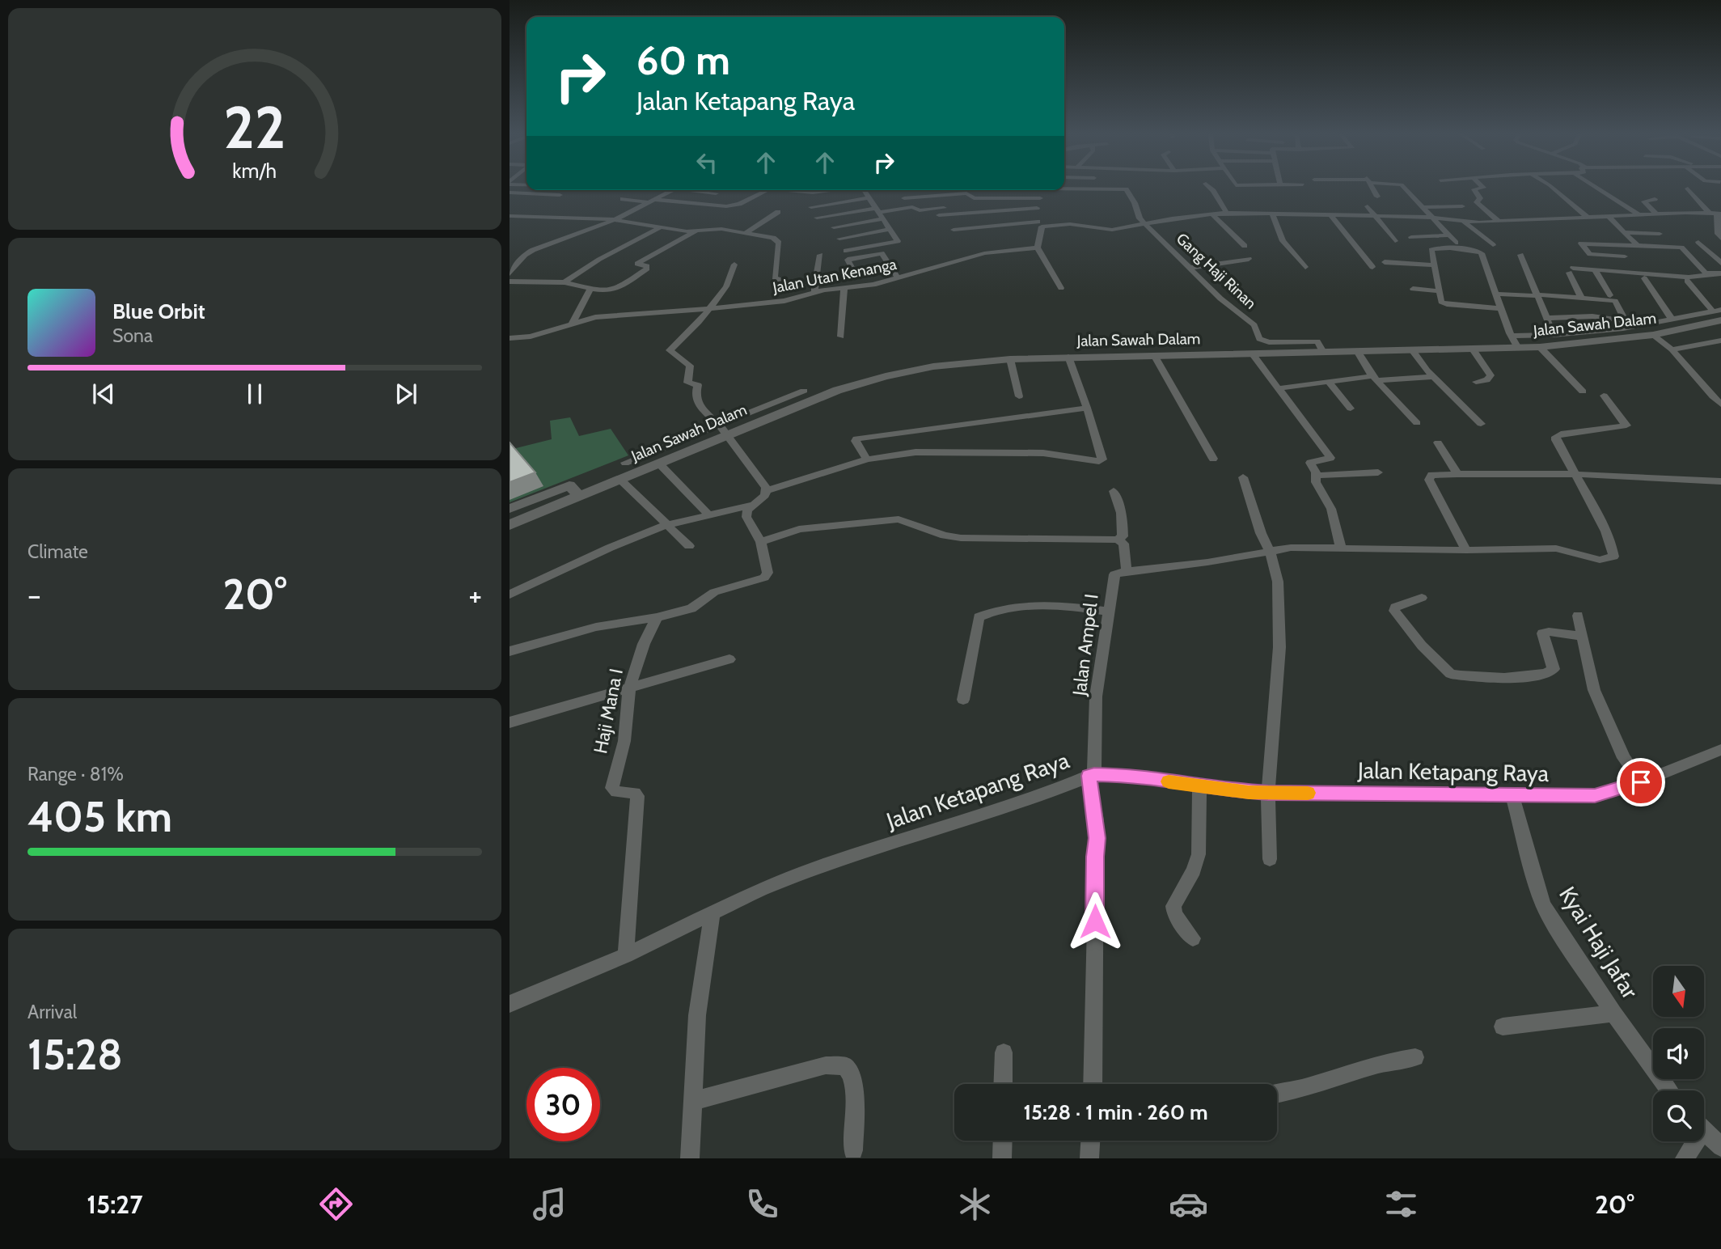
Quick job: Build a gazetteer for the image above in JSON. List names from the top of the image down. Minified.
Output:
{"streets":{"street":["Gang Haji Rinan","Jalan Utan Kenanga","Jalan Sawah Dalam","Jalan Ampel I","Haji Mana I","Jalan Ketapang Raya","Kyai Haji Jafar"]},"crossings":[["Gang Haji Rinan","Jalan Sawah Dalam"],["Jalan Ampel I","Jalan Ketapang Raya"],["Haji Mana I","Jalan Ketapang Raya"],["Jalan Ketapang Raya","Kyai Haji Jafar"]],"north":"bottom","page":{"turn":["60 m","Jalan Ketapang Raya"],"song":["Blue Orbit","Sona"],"tile":["Climate",["Range · 81%","405 km"],["Arrival","15:28"]],"heat":["−","20°","+"],"limit":"30","trip":"15:28 · 1 min · 260 m","tabs":["15:27","20°"],"gauge":["22","km/h"]}}
